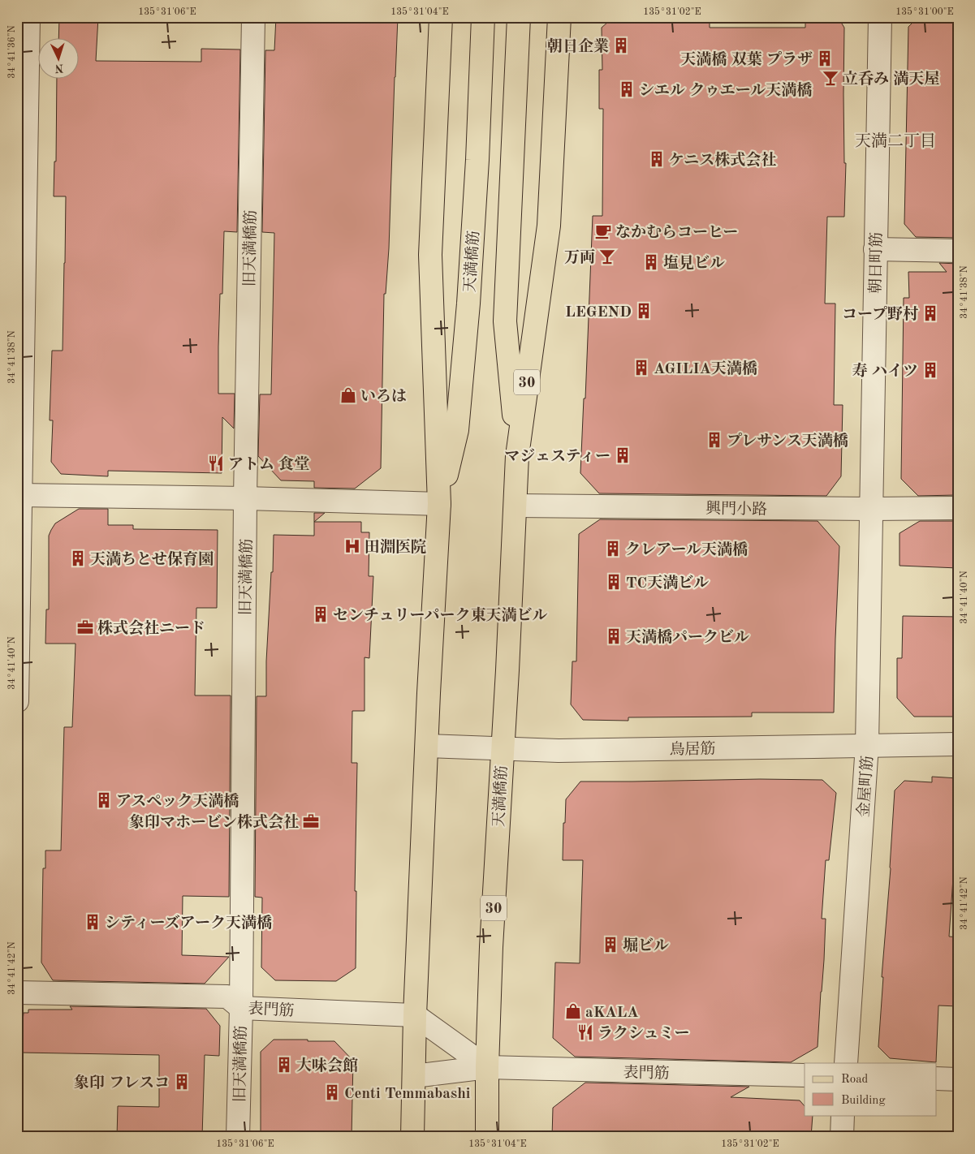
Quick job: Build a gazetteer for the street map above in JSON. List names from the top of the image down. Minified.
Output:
{"streets":{"main road":["天満橋筋","30"],"street":["旧天満橋筋","朝日町筋","興門小路","鳥居筋","金屋町筋","表門筋"]},"crossings":[["旧天満橋筋","表門筋"],["天満橋筋","興門小路"],["天満橋筋","鳥居筋"],["天満橋筋","表門筋"],["朝日町筋","興門小路"],["朝日町筋","金屋町筋"],["興門小路","金屋町筋"],["鳥居筋","金屋町筋"]],"districts":["天満二丁目"],"places":{"building":["朝日企業","天満橋 双葉 プラザ","シエル クゥエール天満橋","ケニス株式会社","塩見ビル","LEGEND","コープ野村","AGILIA天満橋","寿 ハイツ","プレサンス天満橋","マジェスティー","クレアール天満橋","天満ちとせ保育園","TC天満ビル","センチュリーパーク東天満ビル","天満橋パークビル","アスペック天満橋","シティーズアーク天満橋","堀ビル","大味会館","象印 フレスコ","Centi Temmabashi"],"bar":["立呑み 満天屋","万両"],"cafe":["なかむらコーヒー"],"shop":["いろは","aKALA"],"restaurant":["アトム 食堂","ラクシュミー"],"hospital":["田淵医院"],"office":["株式会社ニード","象印マホービン株式会社"]},"legend":["Road","Building"],"north":"bottom","coordinates":["135°31'06\"E","135°31'04\"E","135°31'02\"E","135°31'00\"E","34°41'36\"N","34°41'38\"N","34°41'40\"N","34°41'42\"N"]}
